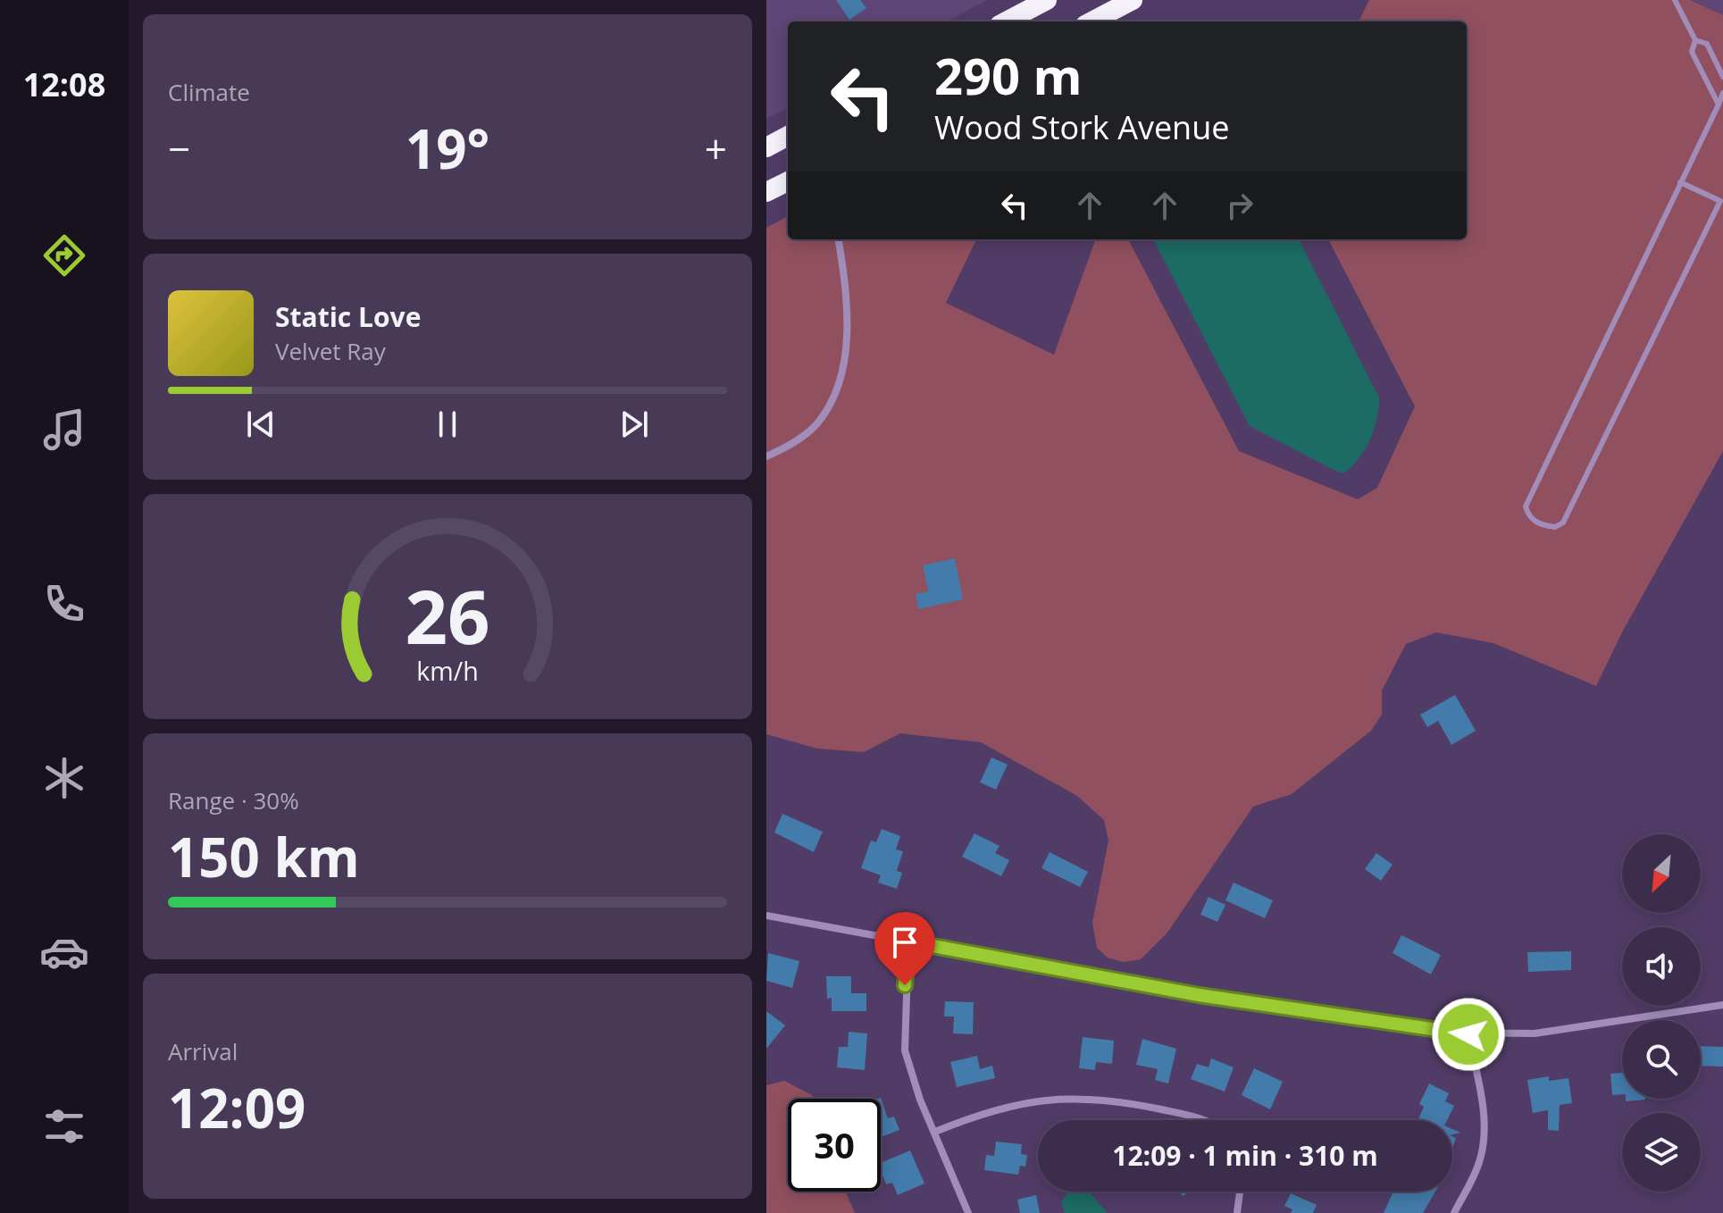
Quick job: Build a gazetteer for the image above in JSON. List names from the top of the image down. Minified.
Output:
{"north":"bottom left","page":{"tabs":"12:08","tile":["Climate",["Range · 30%","150 km"],["Arrival","12:09"]],"turn":["290 m","Wood Stork Avenue"],"heat":["−","19°","+"],"song":["Static Love","Velvet Ray"],"limit":"30","trip":"12:09 · 1 min · 310 m","gauge":["26","km/h"]}}
